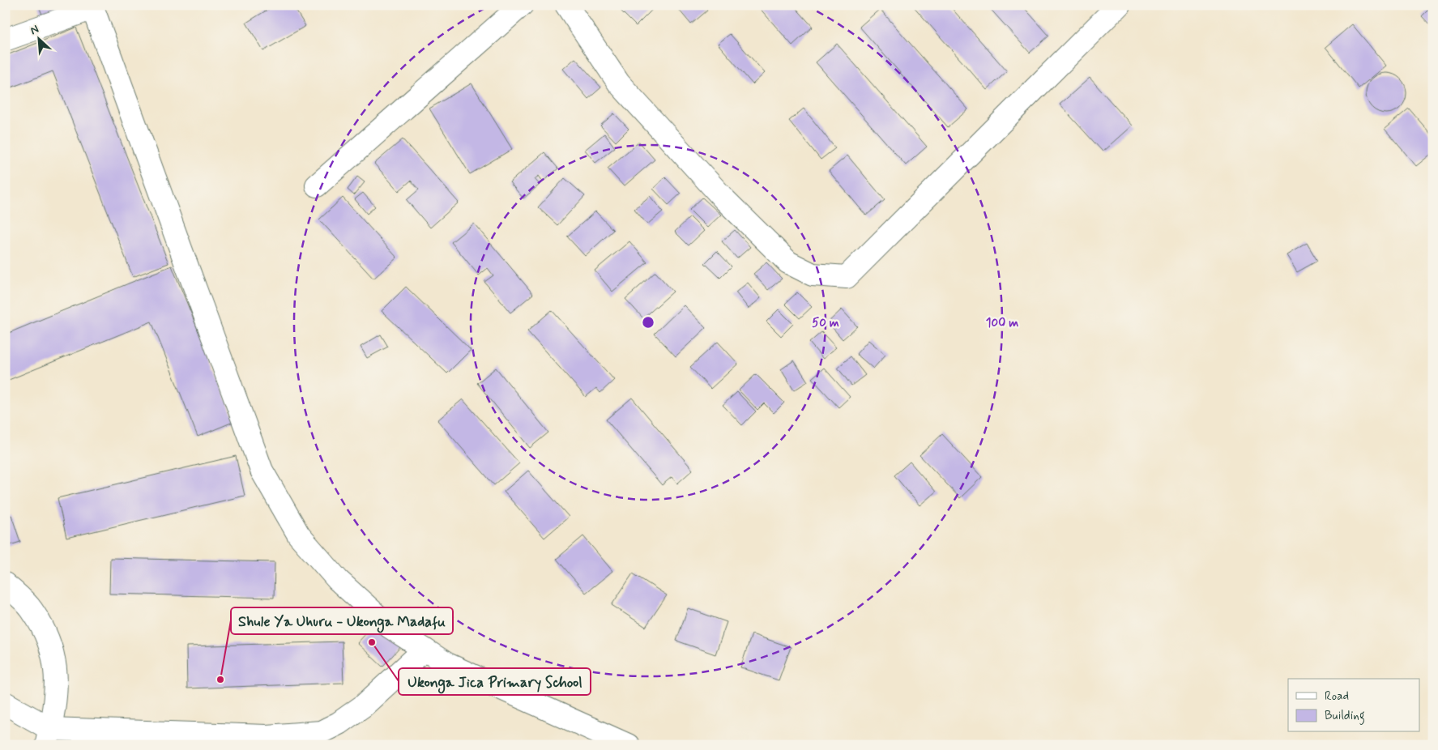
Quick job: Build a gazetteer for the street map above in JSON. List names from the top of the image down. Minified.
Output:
{"places":["Ukonga Jica Primary School","Shule Ya Uhuru - Ukonga Madafu"],"legend":["Road","Building"],"north":"top left","rings":["50 m","100 m"]}
